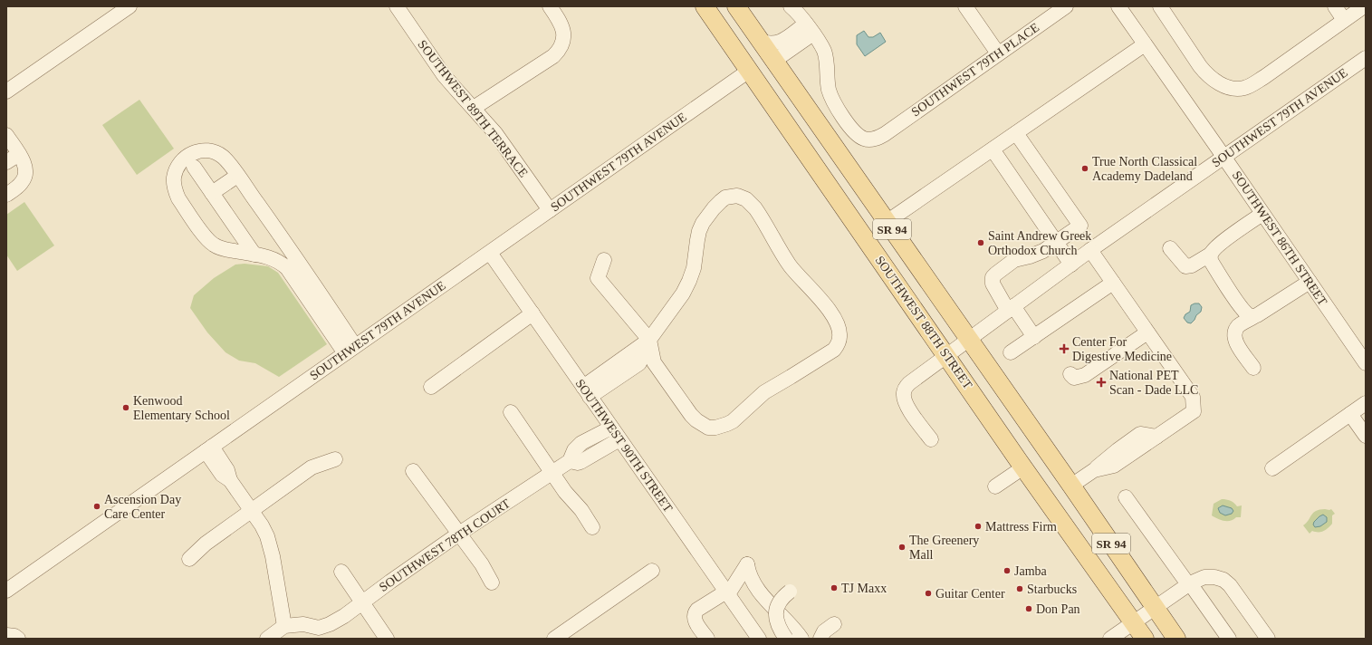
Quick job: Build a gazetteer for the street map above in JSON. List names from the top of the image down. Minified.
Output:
{"streets":{"main road":["SR 94","SOUTHWEST 88TH STREET"],"street":["SOUTHWEST 79TH PLACE","SOUTHWEST 89TH TERRACE","SOUTHWEST 79TH AVENUE","SOUTHWEST 86TH STREET","SOUTHWEST 90TH STREET","SOUTHWEST 78TH COURT"]},"crossings":[["SOUTHWEST 89TH TERRACE","SOUTHWEST 79TH AVENUE"],["SOUTHWEST 79TH AVENUE","SR 94"],["SOUTHWEST 79TH AVENUE","SOUTHWEST 86TH STREET"],["SOUTHWEST 79TH AVENUE","SOUTHWEST 88TH STREET"],["SOUTHWEST 79TH AVENUE","SOUTHWEST 90TH STREET"],["SOUTHWEST 90TH STREET","SOUTHWEST 78TH COURT"]],"places":{"other":["True North Classical Academy Dadeland","Saint Andrew Greek Orthodox Church","Kenwood Elementary School","Ascension Day Care Center","Mattress Firm","The Greenery Mall","Jamba","TJ Maxx","Starbucks","Guitar Center","Don Pan"],"health":["Center For Digestive Medicine","National PET Scan - Dade LLC"]}}
